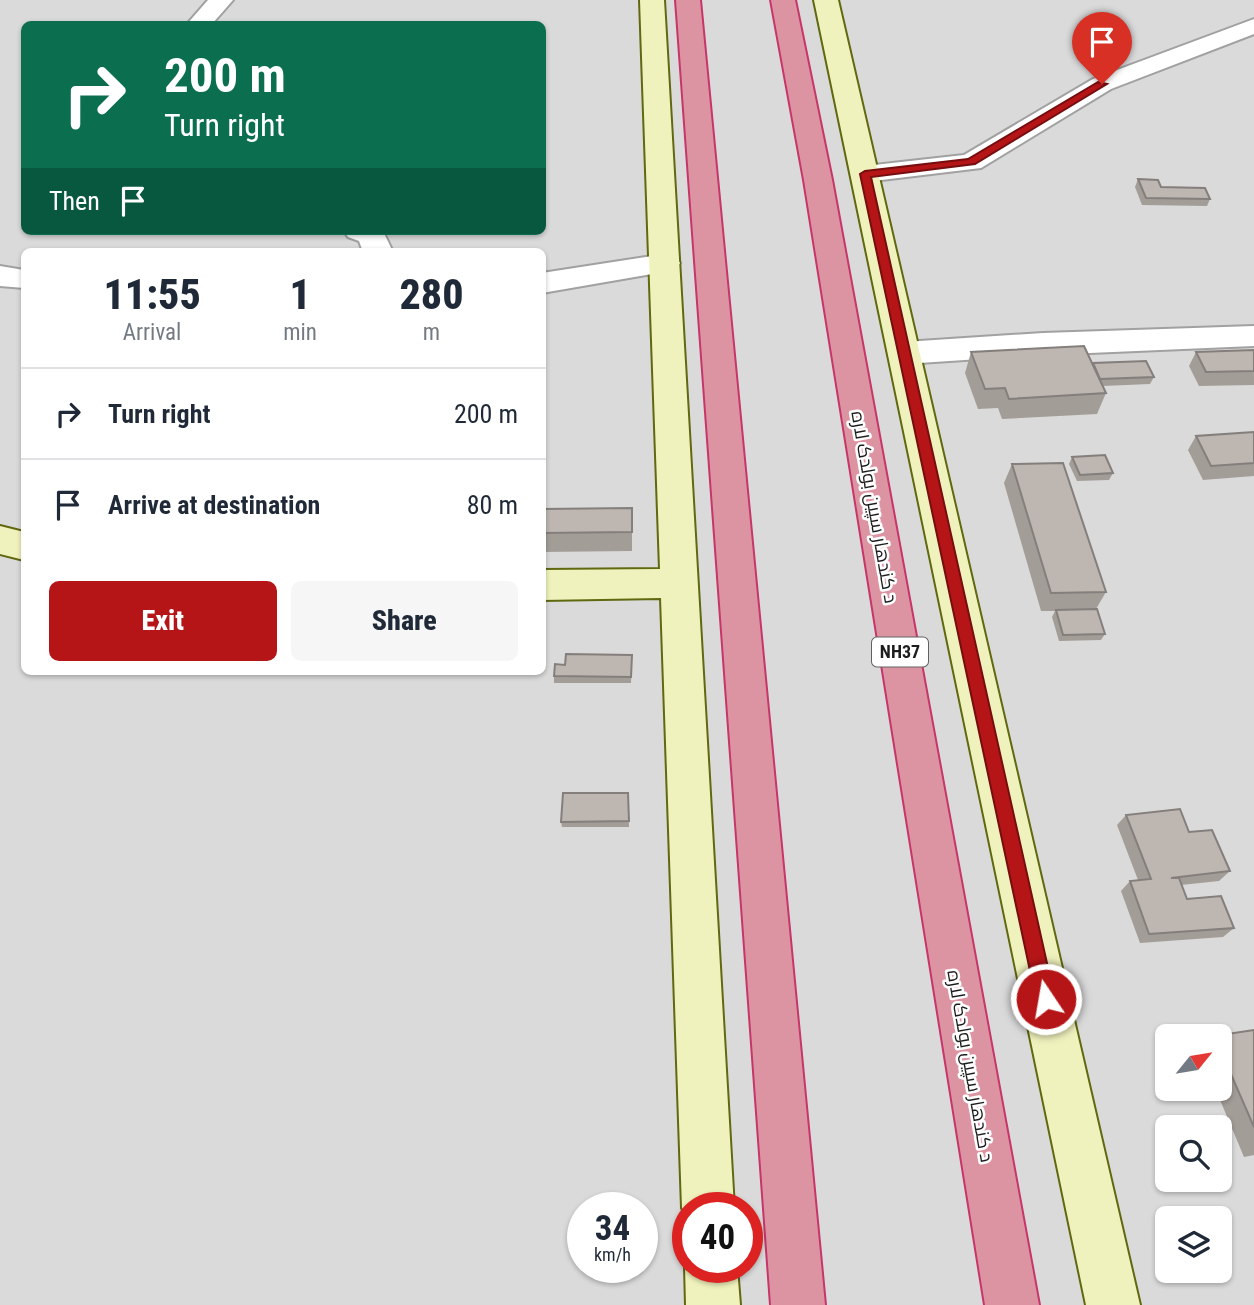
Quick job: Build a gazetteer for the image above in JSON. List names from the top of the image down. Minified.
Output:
{"streets":{"highway":["د کندهار سپین بولدک لاره","NH37"]},"north":"top right","page":{"turn":["200 m","Turn right"],"then":"Then","eta":["11:55","Arrival","1","min","280","m"],"list":[{"name":"Turn right","value":"200 m"},{"name":"Arrive at destination","value":"80 m"}],"buttons":["Exit","Share"],"speed":"34 km/h","limit":"40"}}
